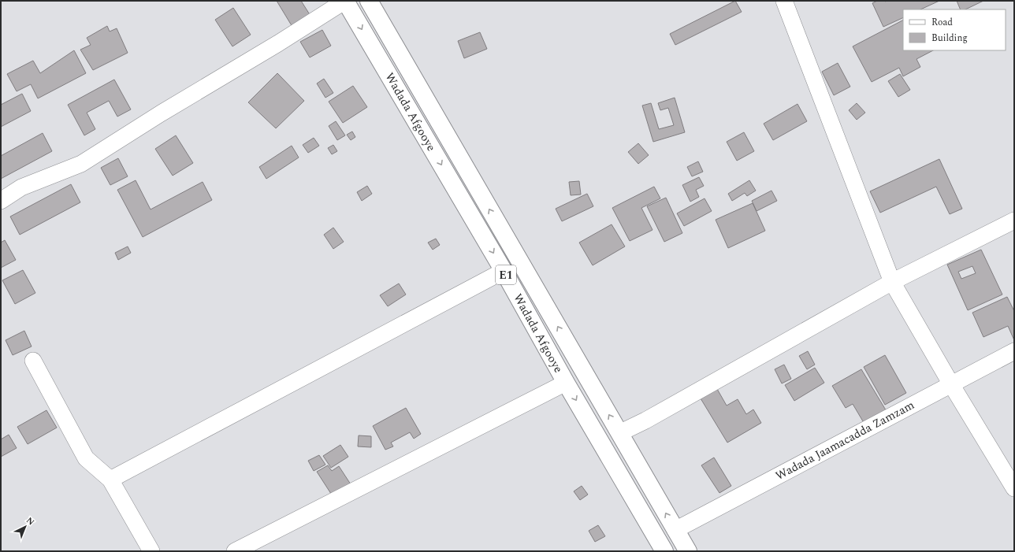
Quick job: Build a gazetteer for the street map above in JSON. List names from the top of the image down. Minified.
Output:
{"streets":{"highway":["Wadada Afgooye","E1"],"street":["Wadada Jaamacadda Zamzam"]},"crossings":[["Wadada Afgooye","Wadada Jaamacadda Zamzam"]],"legend":["Road","Building"],"north":"top right"}
